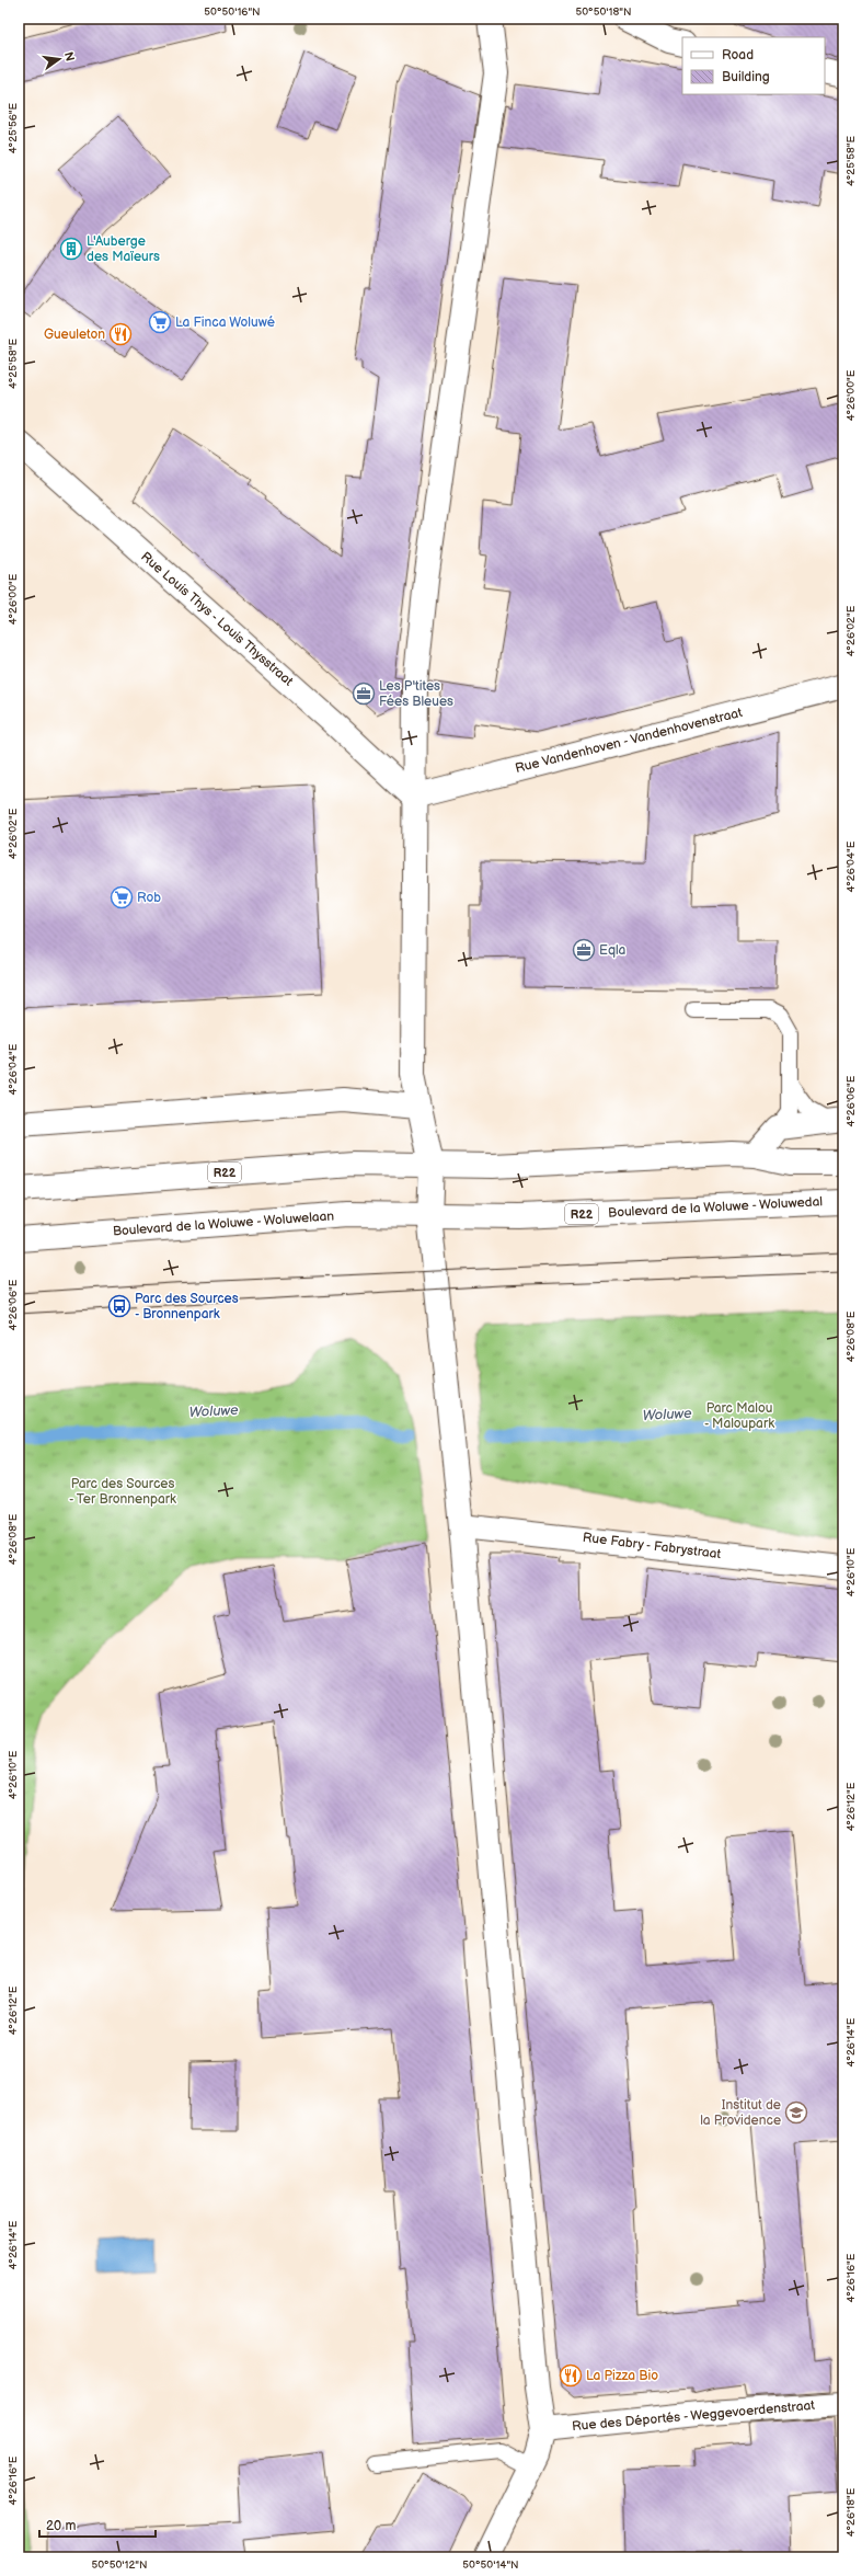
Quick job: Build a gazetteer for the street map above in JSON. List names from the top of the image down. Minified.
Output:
{"streets":{"main road":["Rue Louis Thys - Louis Thysstraat","Rue Vandenhoven - Vandenhovenstraat","R22","Boulevard de la Woluwe - Woluwedal","Boulevard de la Woluwe - Woluwelaan","Rue Fabry - Fabrystraat","Rue des Déportés - Weggevoerdenstraat"]},"crossings":[["Rue Louis Thys - Louis Thysstraat","Rue Vandenhoven - Vandenhovenstraat"],["Boulevard de la Woluwe - Woluwedal","Boulevard de la Woluwe - Woluwelaan"]],"water":["Woluwe"],"parks":["Parc Malou - Maloupark","Parc des Sources - Ter Bronnenpark"],"places":{"building":["L'Auberge des Maïeurs"],"supermarket":["La Finca Woluwé","Rob"],"restaurant":["Gueuleton","La Pizza Bio"],"office":["Les P'tites Fées Bleues","Eqla"],"bus stop":["Parc des Sources - Bronnenpark"],"school or university":["Institut de la Providence"]},"legend":["Road","Building"],"scale_bar":"20 m","north":"right","coordinates":["50°50'16\"N","50°50'18\"N","4°25'56\"E","4°25'58\"E","4°26'00\"E","4°26'02\"E","4°26'04\"E","4°26'06\"E","4°26'08\"E","4°26'10\"E","4°26'12\"E","4°26'14\"E","4°26'16\"E","4°26'18\"E","50°50'12\"N","50°50'14\"N"]}
